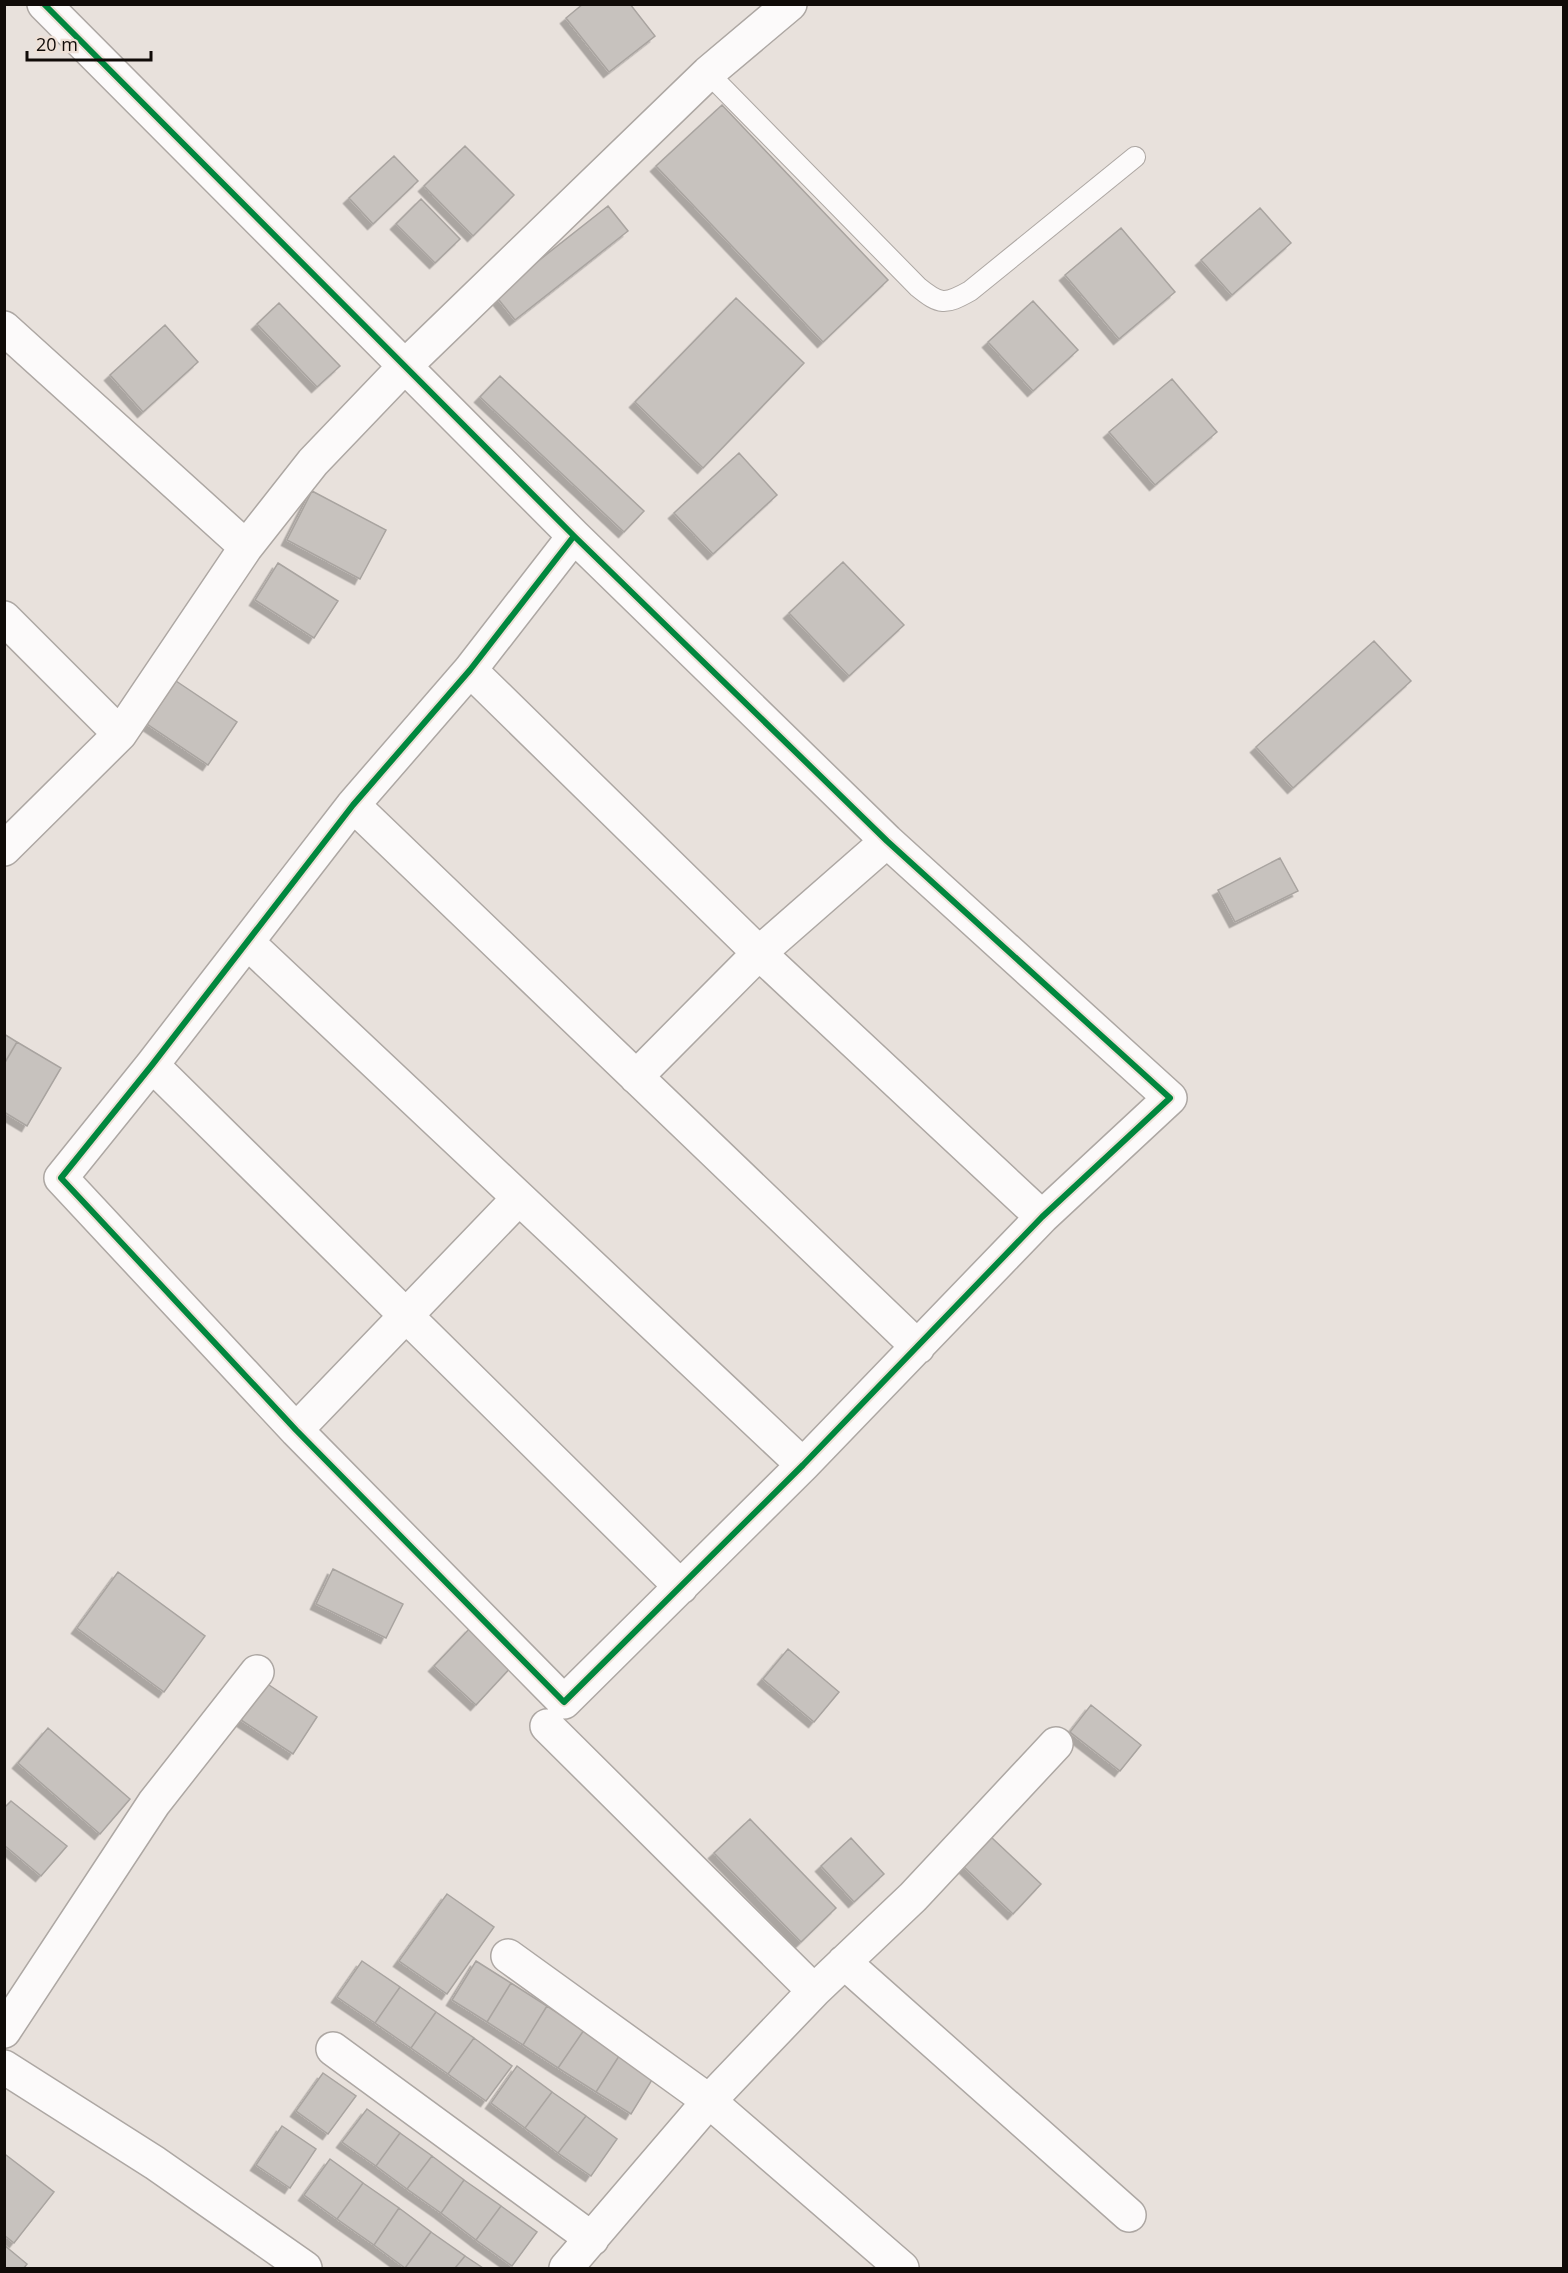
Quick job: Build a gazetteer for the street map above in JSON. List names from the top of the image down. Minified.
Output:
{"scale_bar":"20 m"}
